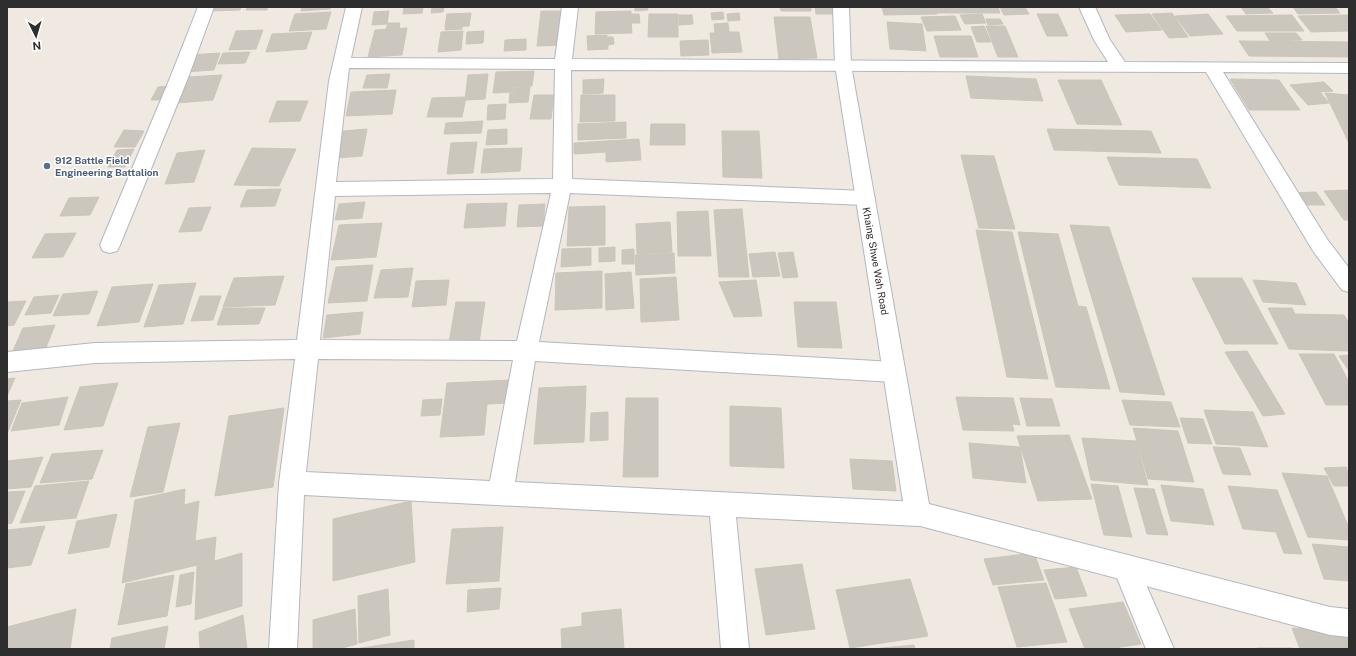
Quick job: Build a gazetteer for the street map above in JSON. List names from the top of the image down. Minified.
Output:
{"streets":{"street":["Khaing Shwe Wah Road"]},"places":["912 Battle Field Engineering Battalion"],"north":"bottom"}
